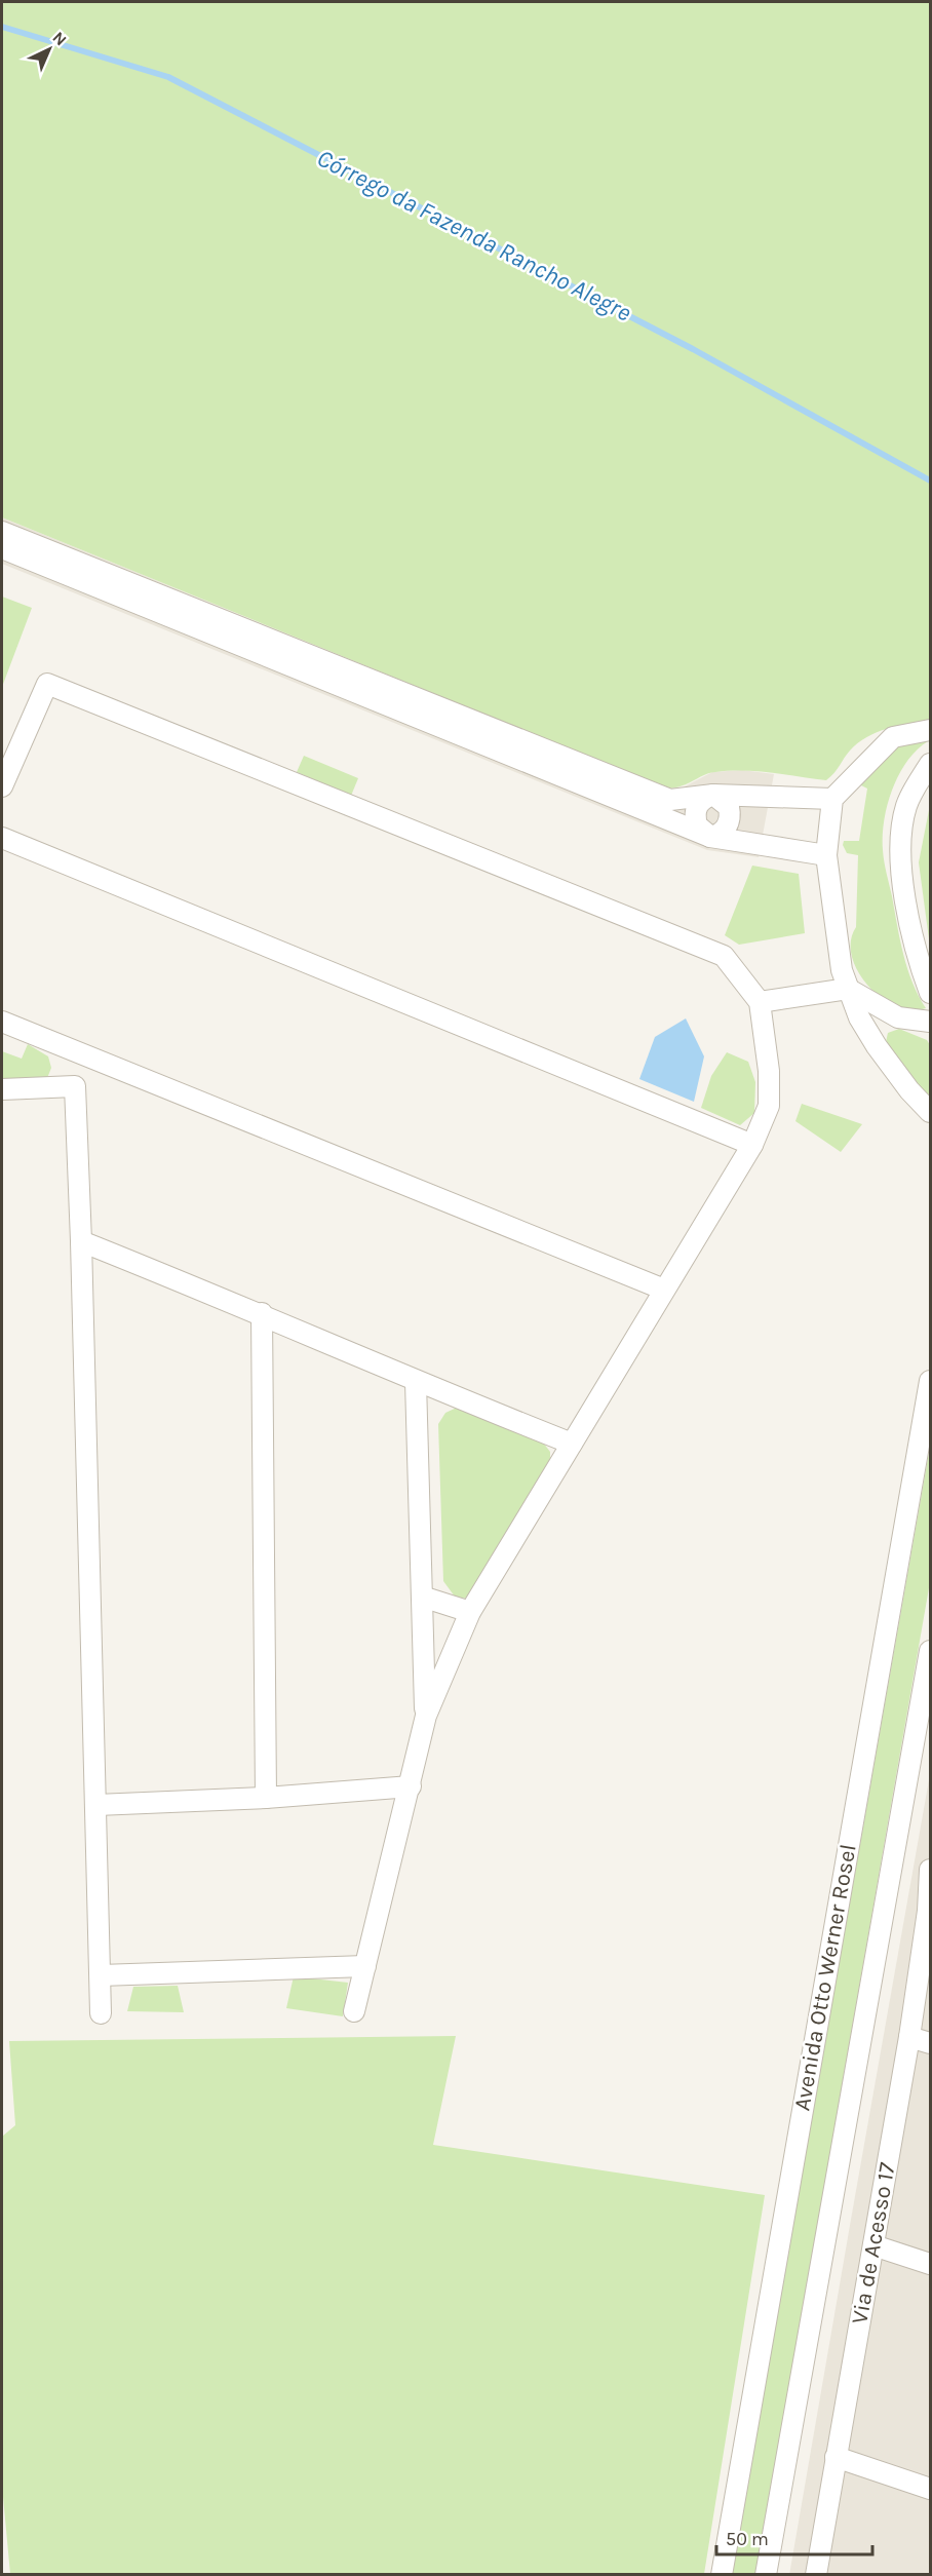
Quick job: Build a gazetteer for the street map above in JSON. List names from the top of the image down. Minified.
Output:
{"streets":{"street":["Avenida Otto Werner Rosel","Via de Acesso 17"]},"water":["Córrego da Fazenda Rancho Alegre"],"scale_bar":"50 m","north":"top right"}
